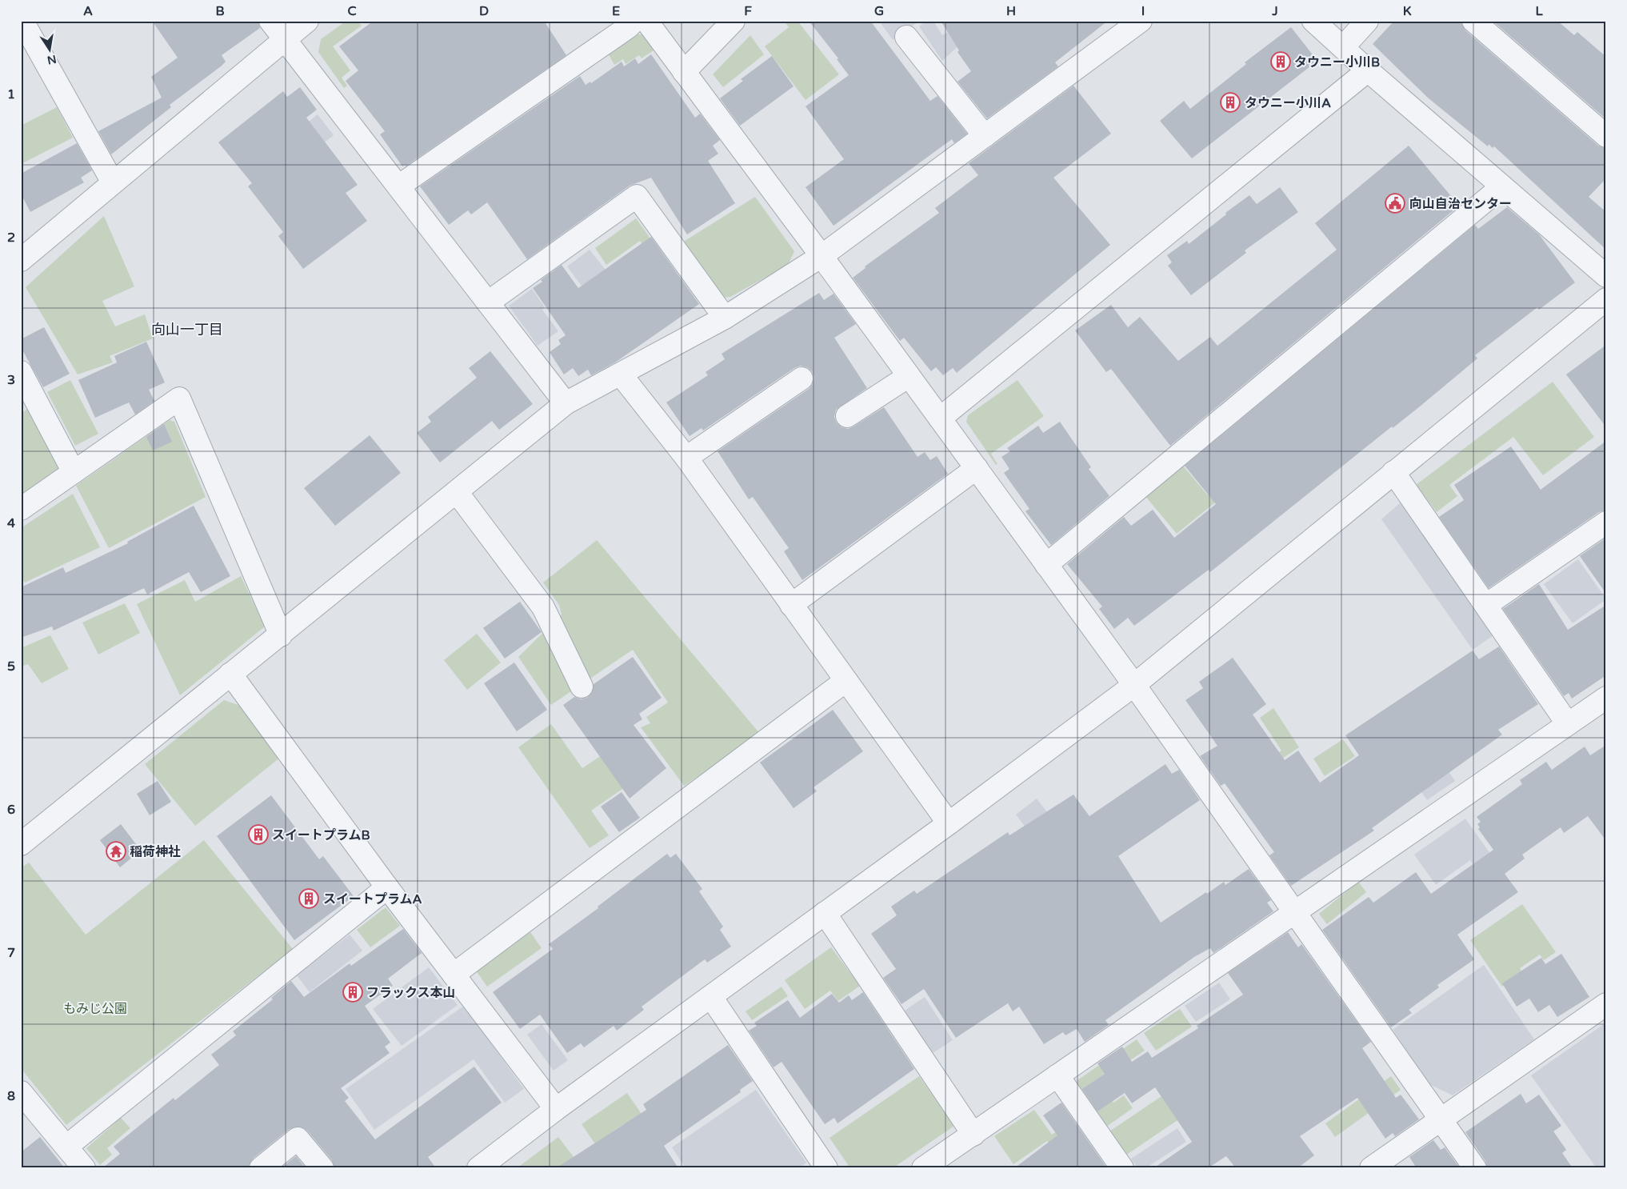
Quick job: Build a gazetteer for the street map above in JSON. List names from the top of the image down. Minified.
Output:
{"districts":["向山一丁目"],"parks":["もみじ公園"],"places":{"building":["タウニー小川B","タウニー小川A","スイートプラムB","スイートプラムA","フラックス本山"],"public building":["向山自治センター"],"temple":["稲荷神社"]},"north":"bottom","grid":{"columns":["A","B","C","D","E","F","G","H","I","J","K","L"],"rows":["1","2","3","4","5","6","7","8"]}}
